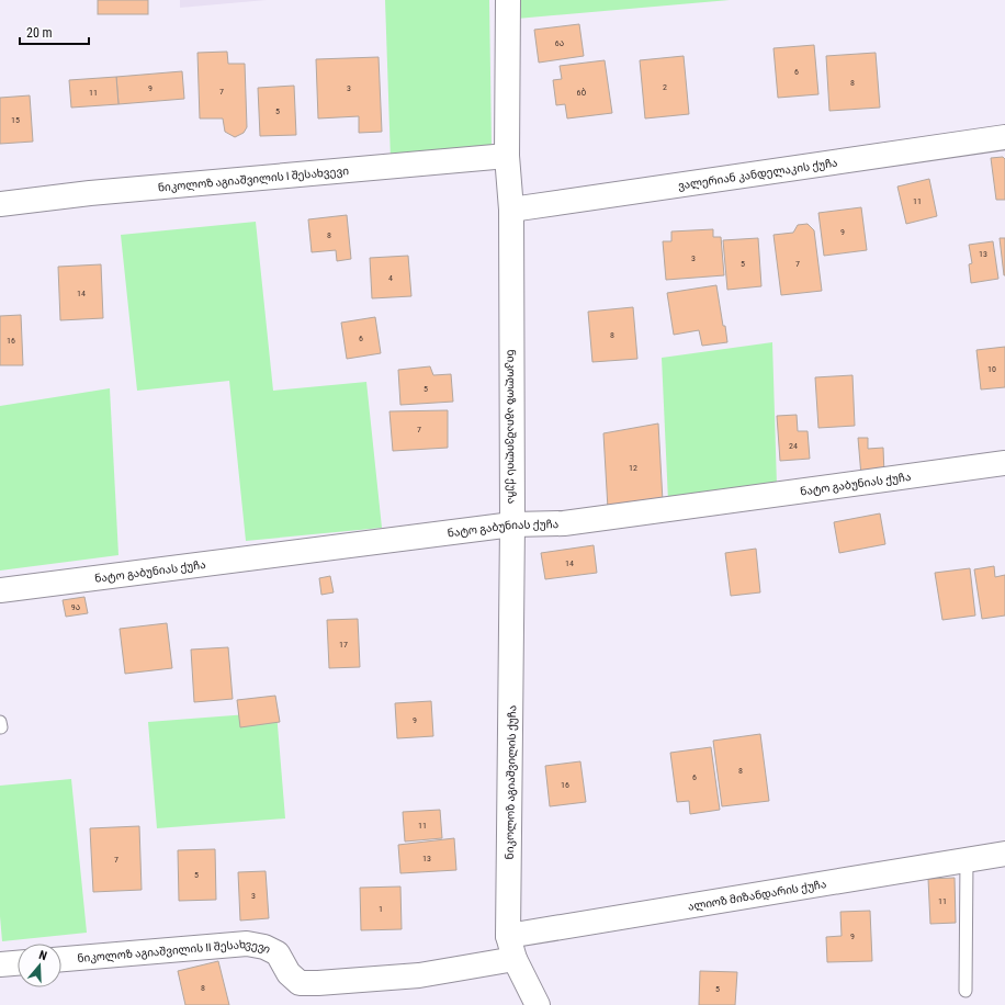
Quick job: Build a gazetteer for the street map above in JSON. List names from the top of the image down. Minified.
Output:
{"streets":{"street":["ვალერიან კანდელაკის ქუჩა","ნიკოლოზ აგიაშვილის I შესახვევი","ნიკოლოზ აგიაშვილის ქუჩა","ნატო გაბუნიას ქუჩა","ალიოზ მიზანდარის ქუჩა","ნიკოლოზ აგიაშვილის II შესახვევი"]},"crossings":[["ვალერიან კანდელაკის ქუჩა","ნიკოლოზ აგიაშვილის ქუჩა"],["ნიკოლოზ აგიაშვილის I შესახვევი","ნიკოლოზ აგიაშვილის ქუჩა"],["ნიკოლოზ აგიაშვილის ქუჩა","ნატო გაბუნიას ქუჩა"],["ნიკოლოზ აგიაშვილის ქუჩა","ალიოზ მიზანდარის ქუჩა"],["ნიკოლოზ აგიაშვილის ქუჩა","ნიკოლოზ აგიაშვილის II შესახვევი"]],"house_numbers":["6ა","6","8","2","9","3","7","11","6ბ","5","15","11","9","8","13","3","5","7","4","14","8","6","16","10","5","7","24","12","14","9ა","17","9","8","6","16","11","13","7","5","3","11","1","9","8","5"],"scale_bar":"20 m","north":"top"}
